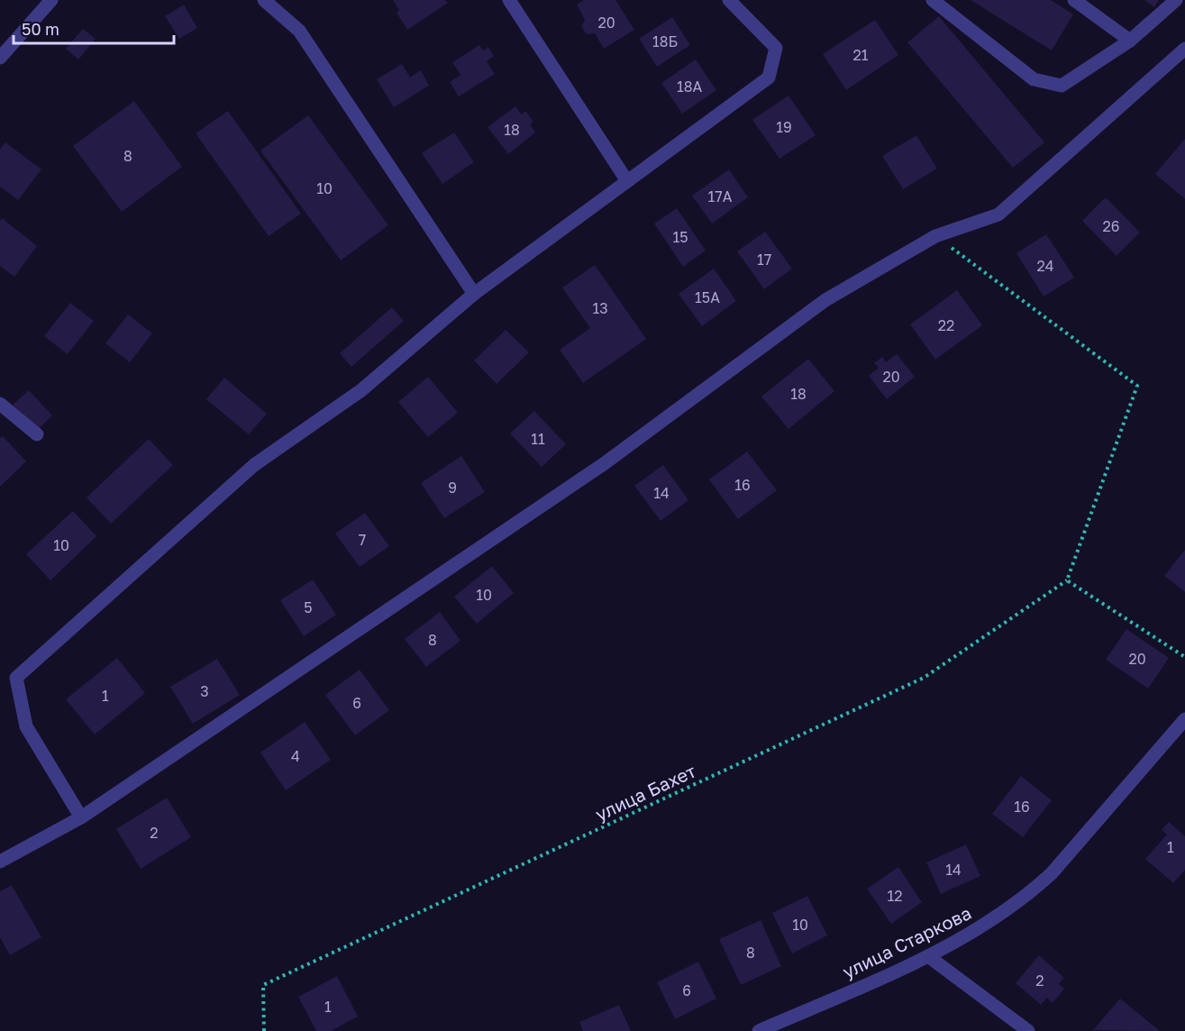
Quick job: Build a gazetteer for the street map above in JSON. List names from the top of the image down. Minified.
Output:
{"streets":{"street":["улица Старкова"],"path":["улица Бахет"]},"house_numbers":["20","18Б","21","18А","19","18","8","10","17А","26","15","17","24","15А","13","22","20","18","11","16","9","14","7","10","10","5","8","20","3","1","6","4","16","2","1","14","12","10","8","2","6","1"],"scale_bar":"50 m"}
